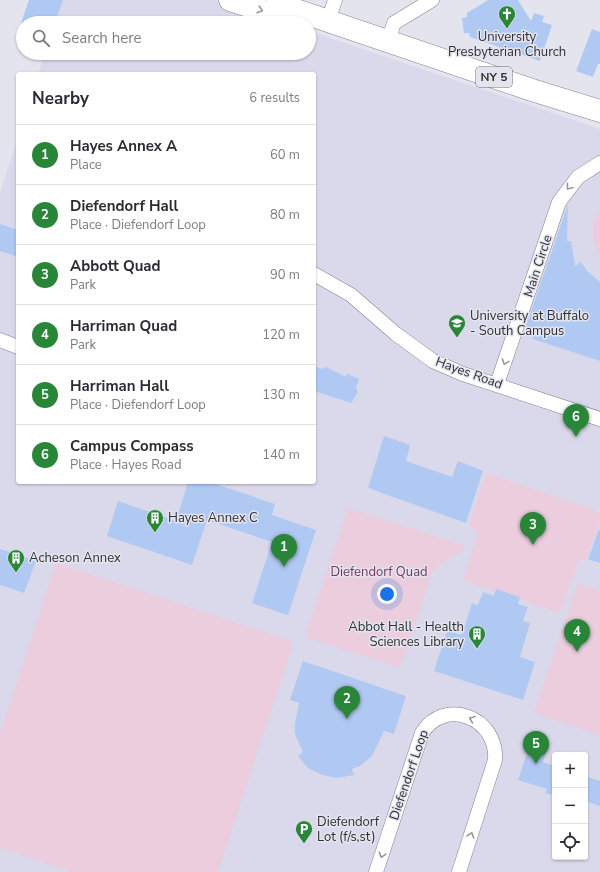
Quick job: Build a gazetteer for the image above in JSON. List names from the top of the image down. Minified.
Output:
{"streets":{"main road":["NY 5"],"street":["Main Circle","Hayes Road","Diefendorf Loop"]},"crossings":[["Main Circle","Hayes Road"]],"one_way":["Main Circle"],"parks":["Diefendorf Quad"],"places":{"church":["University Presbyterian Church"],"school or university":["University at Buffalo - South Campus"],"building":["Hayes Annex C","Acheson Annex","Abbot Hall - Health Sciences Library"],"parking":["Diefendorf Lot (f/s,st)"]},"page":{"search":"Search here","heading":["Nearby","6 results"],"list":[{"mark":"1","name":"Hayes Annex A","note":"Place","value":"60 m"},{"mark":"2","name":"Diefendorf Hall","note":"Place · Diefendorf Loop","value":"80 m"},{"mark":"3","name":"Abbott Quad","note":"Park","value":"90 m"},{"mark":"4","name":"Harriman Quad","note":"Park","value":"120 m"},{"mark":"5","name":"Harriman Hall","note":"Place · Diefendorf Loop","value":"130 m"},{"mark":"6","name":"Campus Compass","note":"Place · Hayes Road","value":"140 m"}],"pins":["6","3","1","4","2","5"],"map_buttons":["+","−"]}}
